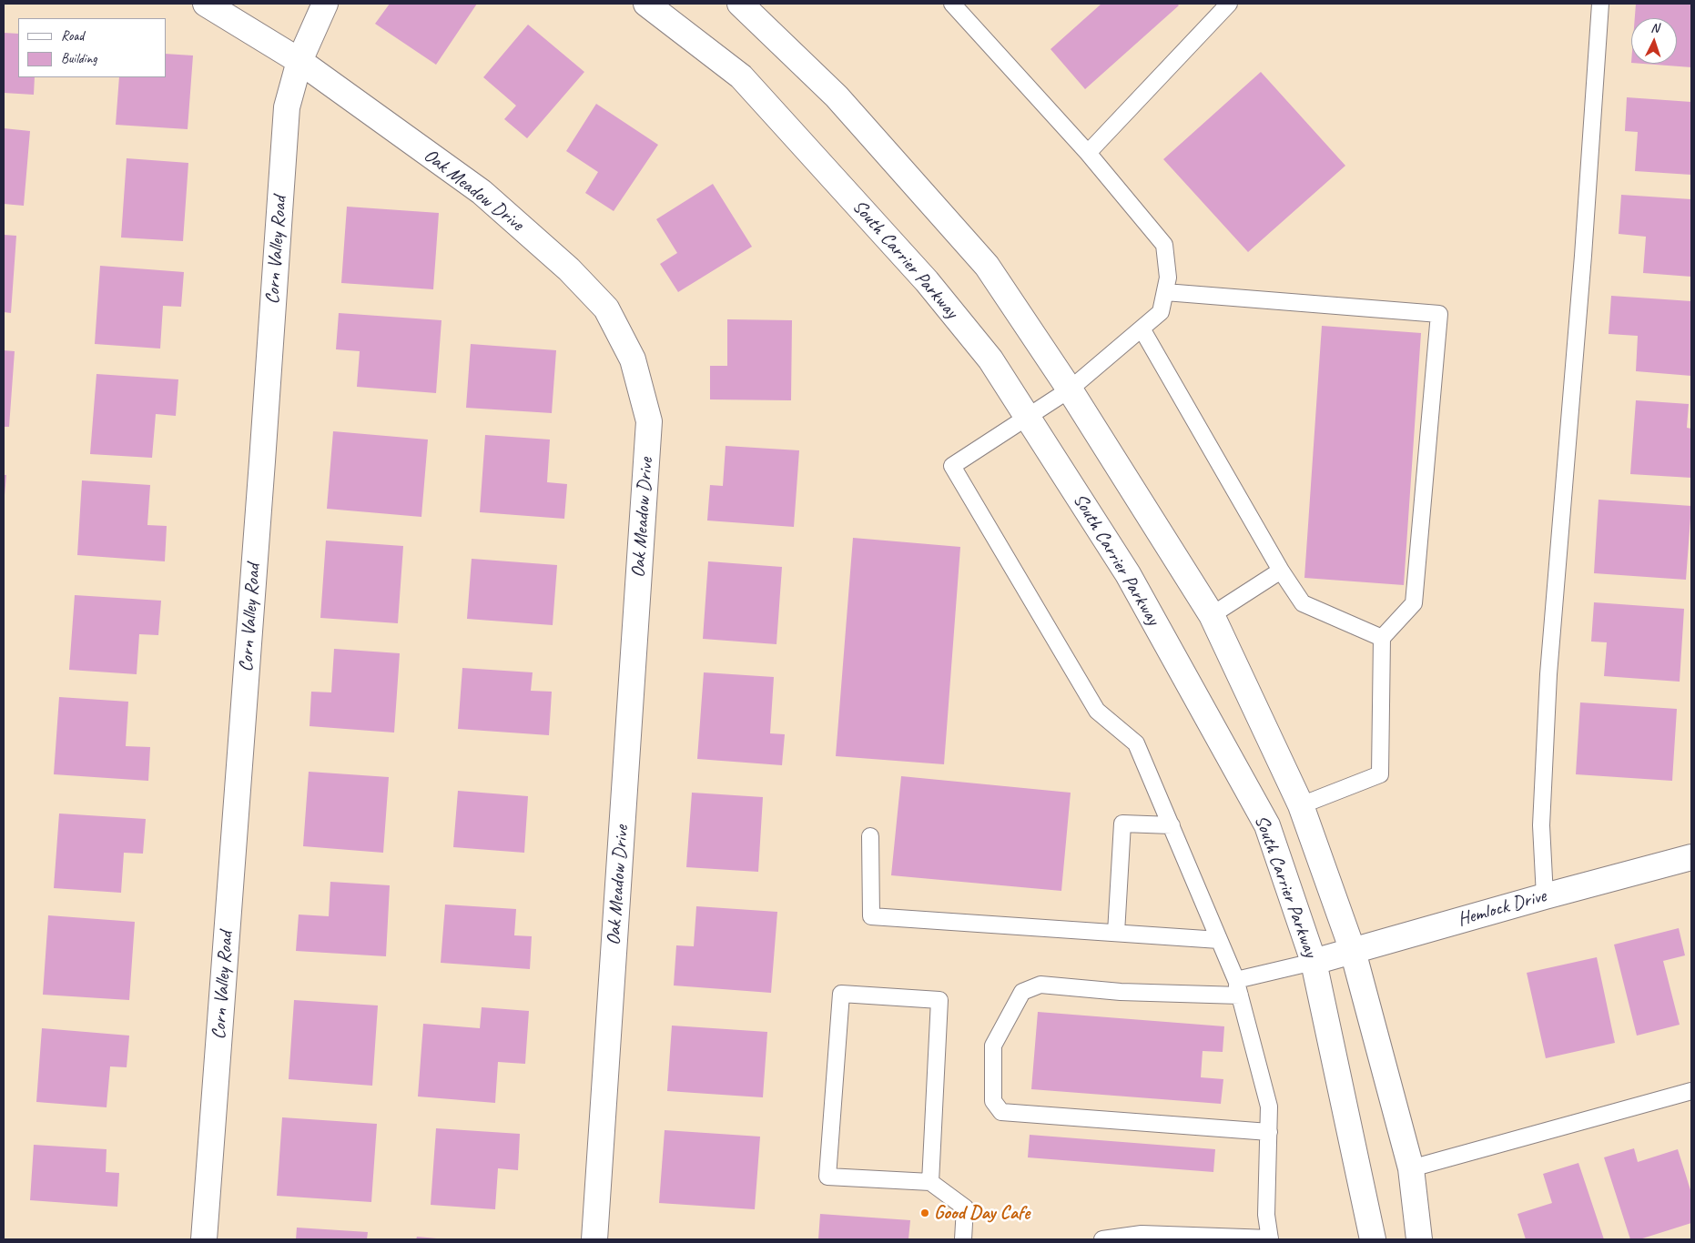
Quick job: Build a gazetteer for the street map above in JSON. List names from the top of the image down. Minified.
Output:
{"streets":{"street":["Oak Meadow Drive","Corn Valley Road","South Carrier Parkway","Hemlock Drive"]},"crossings":[["Oak Meadow Drive","Corn Valley Road"],["South Carrier Parkway","Hemlock Drive"]],"places":["Good Day Cafe"],"legend":["Road","Building"],"north":"top"}
